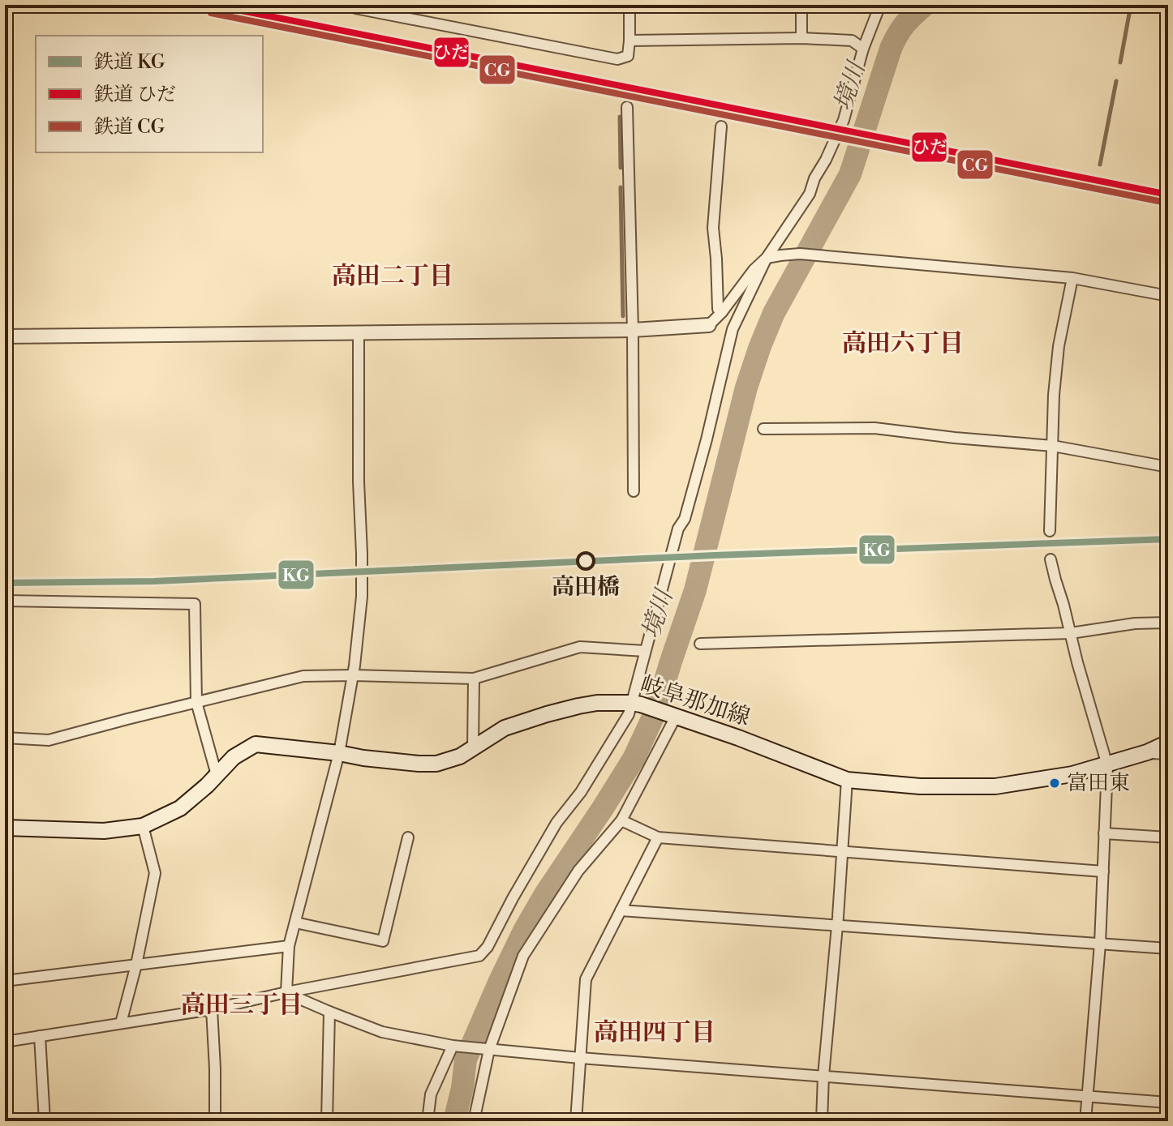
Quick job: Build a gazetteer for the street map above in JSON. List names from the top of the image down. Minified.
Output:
{"streets":{"main road":["岐阜那加線"]},"districts":["高田二丁目","高田六丁目","高田三丁目","高田四丁目"],"water":["境川"],"places":["高田橋","富田東"],"lines":["rail line ひだ","rail line CG","rail line KG"],"legend":["鉄道 KG","鉄道 ひだ","鉄道 CG"]}
